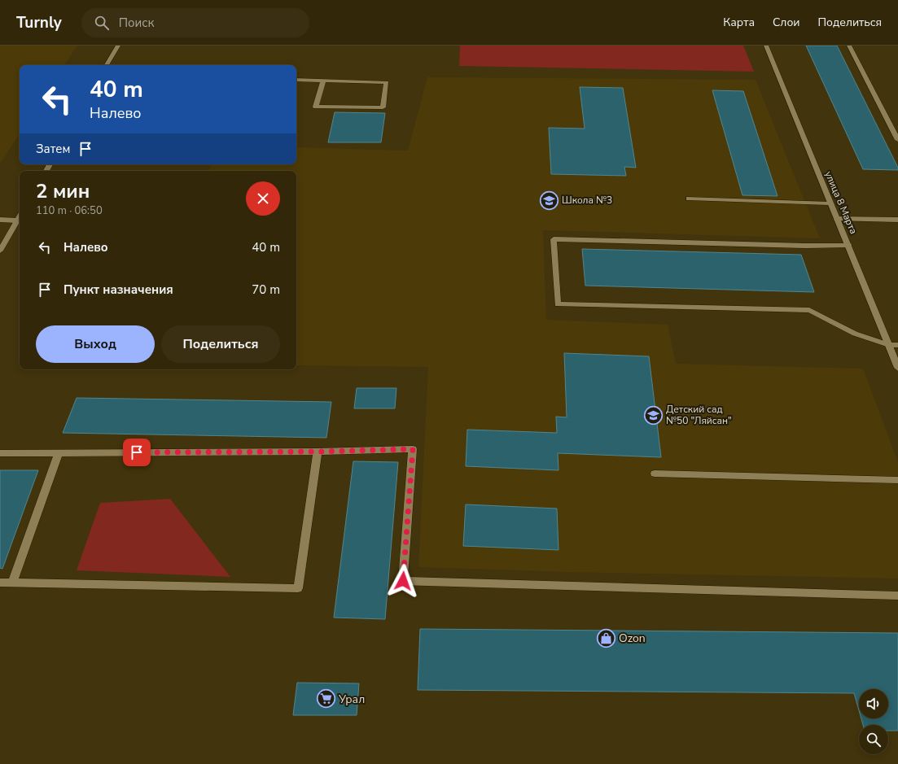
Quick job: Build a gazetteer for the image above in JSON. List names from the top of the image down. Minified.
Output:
{"streets":{"street":["улица 8 Марта"]},"places":{"school or university":["Школа №3","Детский сад №50 \"Ляйсан\""],"shop":["Ozon"],"supermarket":["Урал"]},"page":{"header":"Turnly","search":"Поиск","nav":["Карта","Слои","Поделиться"],"turn":["40 m","Налево"],"then":"Затем","heading":["2 мин","110 m · 06:50"],"list":[{"name":"Налево","value":"40 m"},{"name":"Пункт назначения","value":"70 m"}],"buttons":["Выход","Поделиться"]}}
